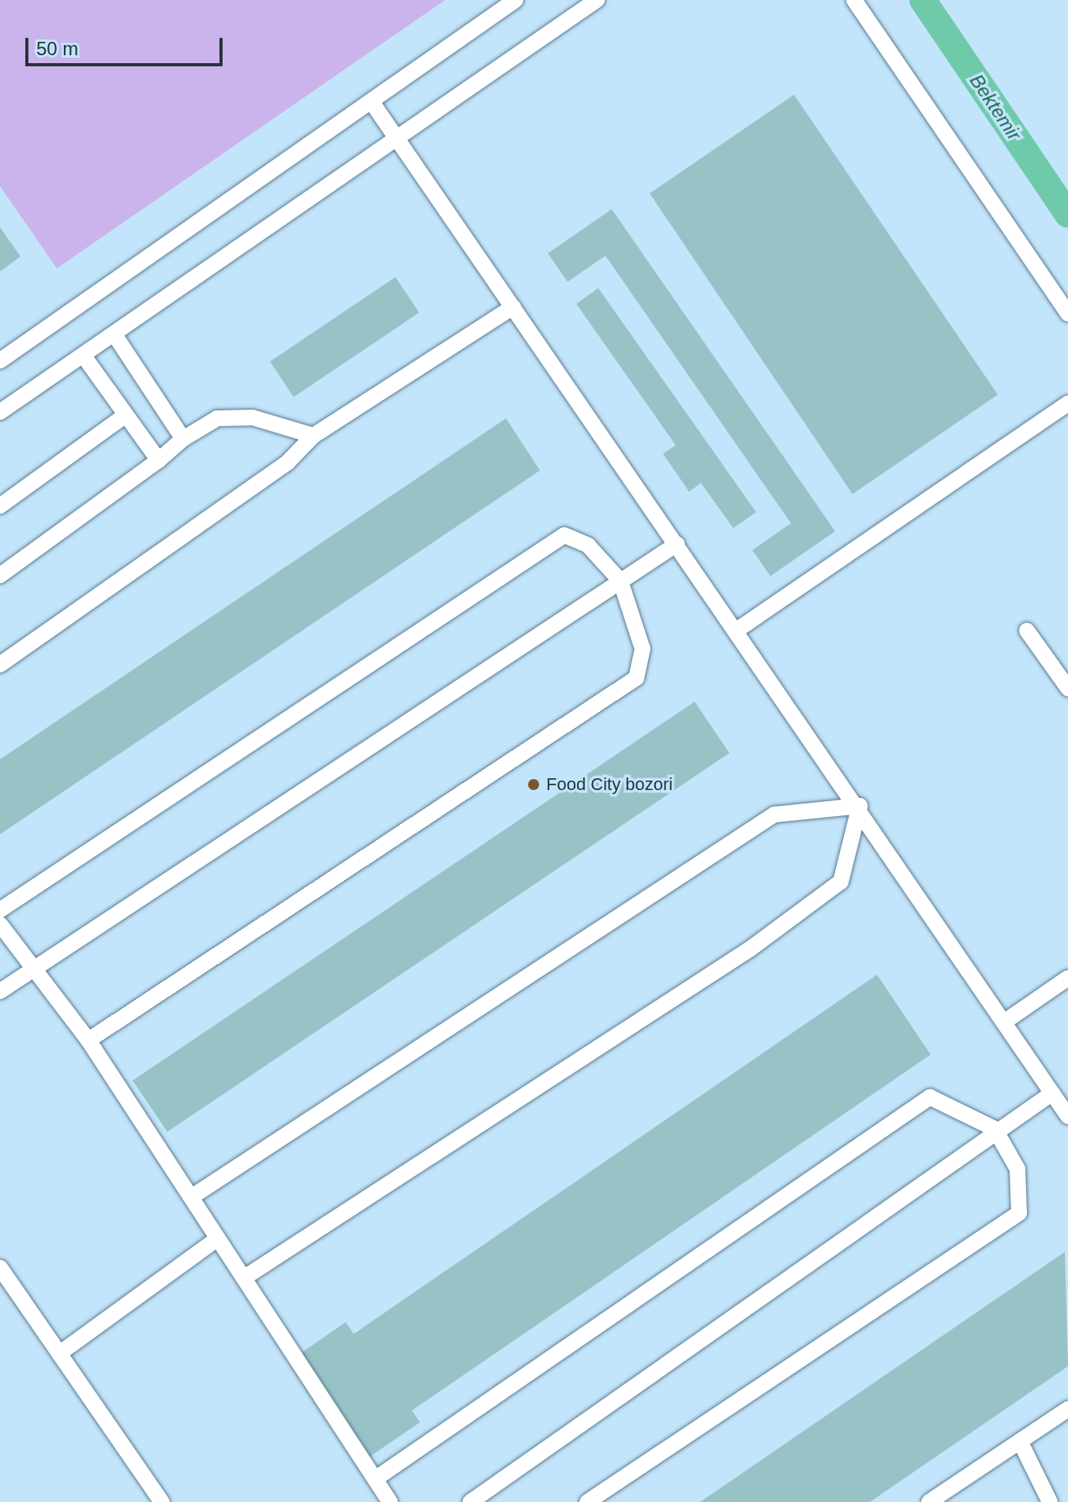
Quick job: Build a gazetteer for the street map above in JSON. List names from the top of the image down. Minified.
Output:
{"water":["Bektemir"],"places":["Food City bozori"],"scale_bar":"50 m"}
